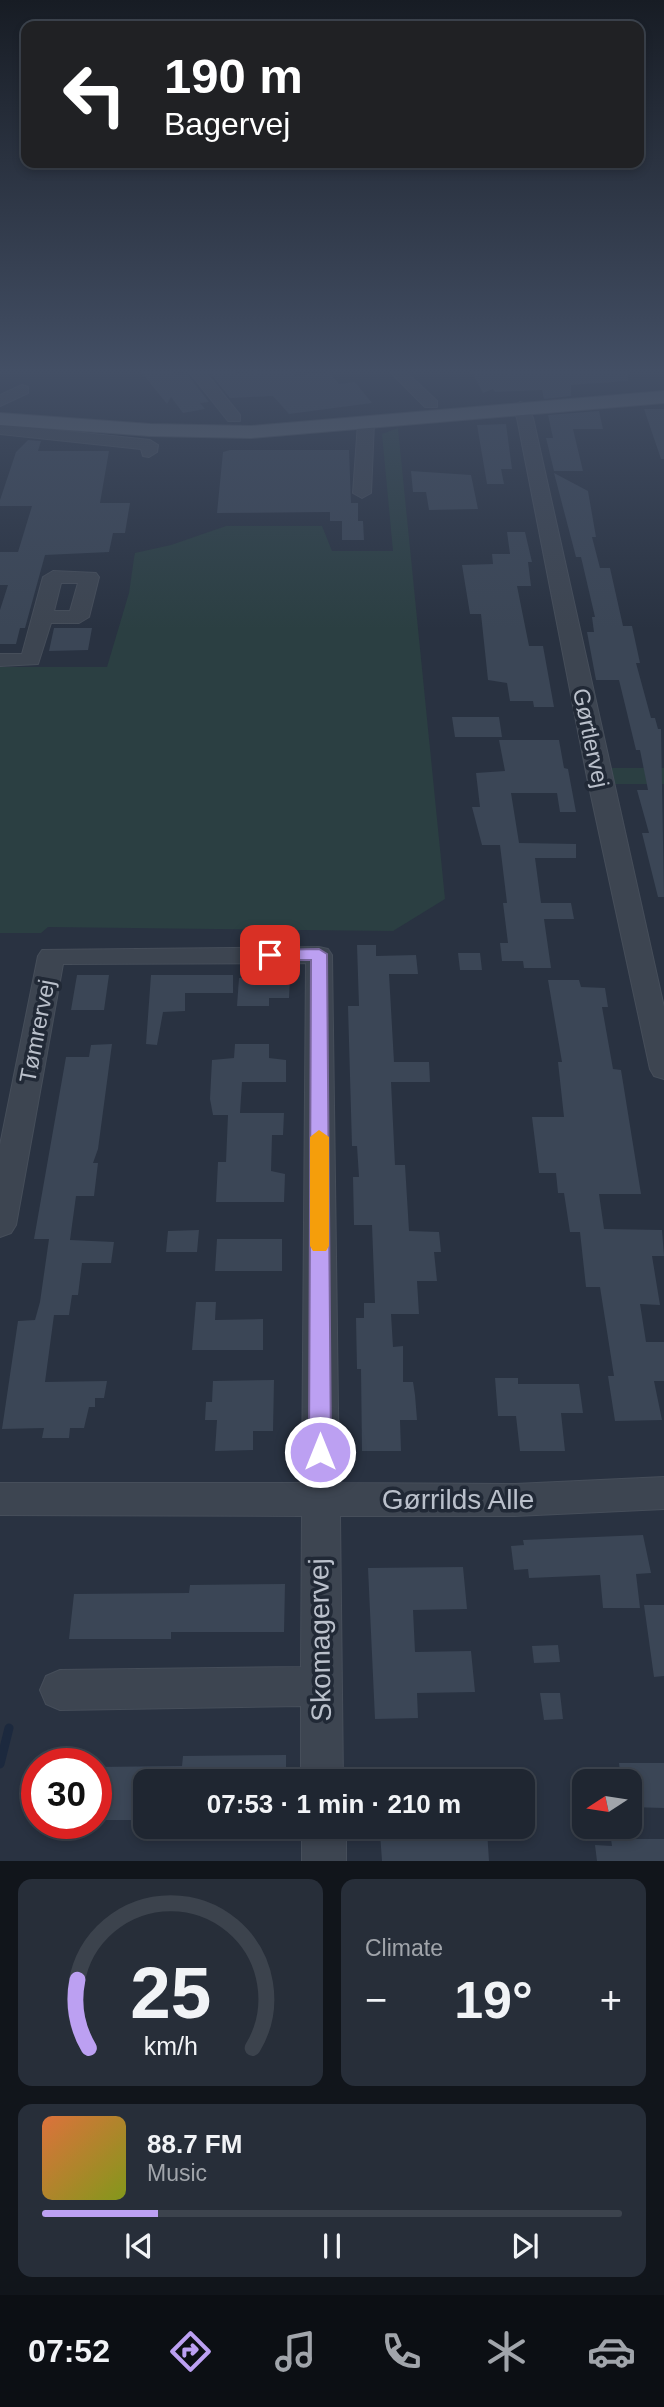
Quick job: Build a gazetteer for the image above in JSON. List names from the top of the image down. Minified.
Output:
{"streets":{"street":["Gørtlervej","Tømrervej","Gørrilds Alle","Skomagervej"]},"crossings":[["Tømrervej","Skomagervej"],["Gørrilds Alle","Skomagervej"]],"north":"left","page":{"turn":["190 m","Bagervej"],"limit":"30","trip":"07:53 · 1 min · 210 m","tile":"Climate","heat":["−","19°","+"],"song":["88.7 FM","Music"],"tabs":"07:52","gauge":["25","km/h"]}}
